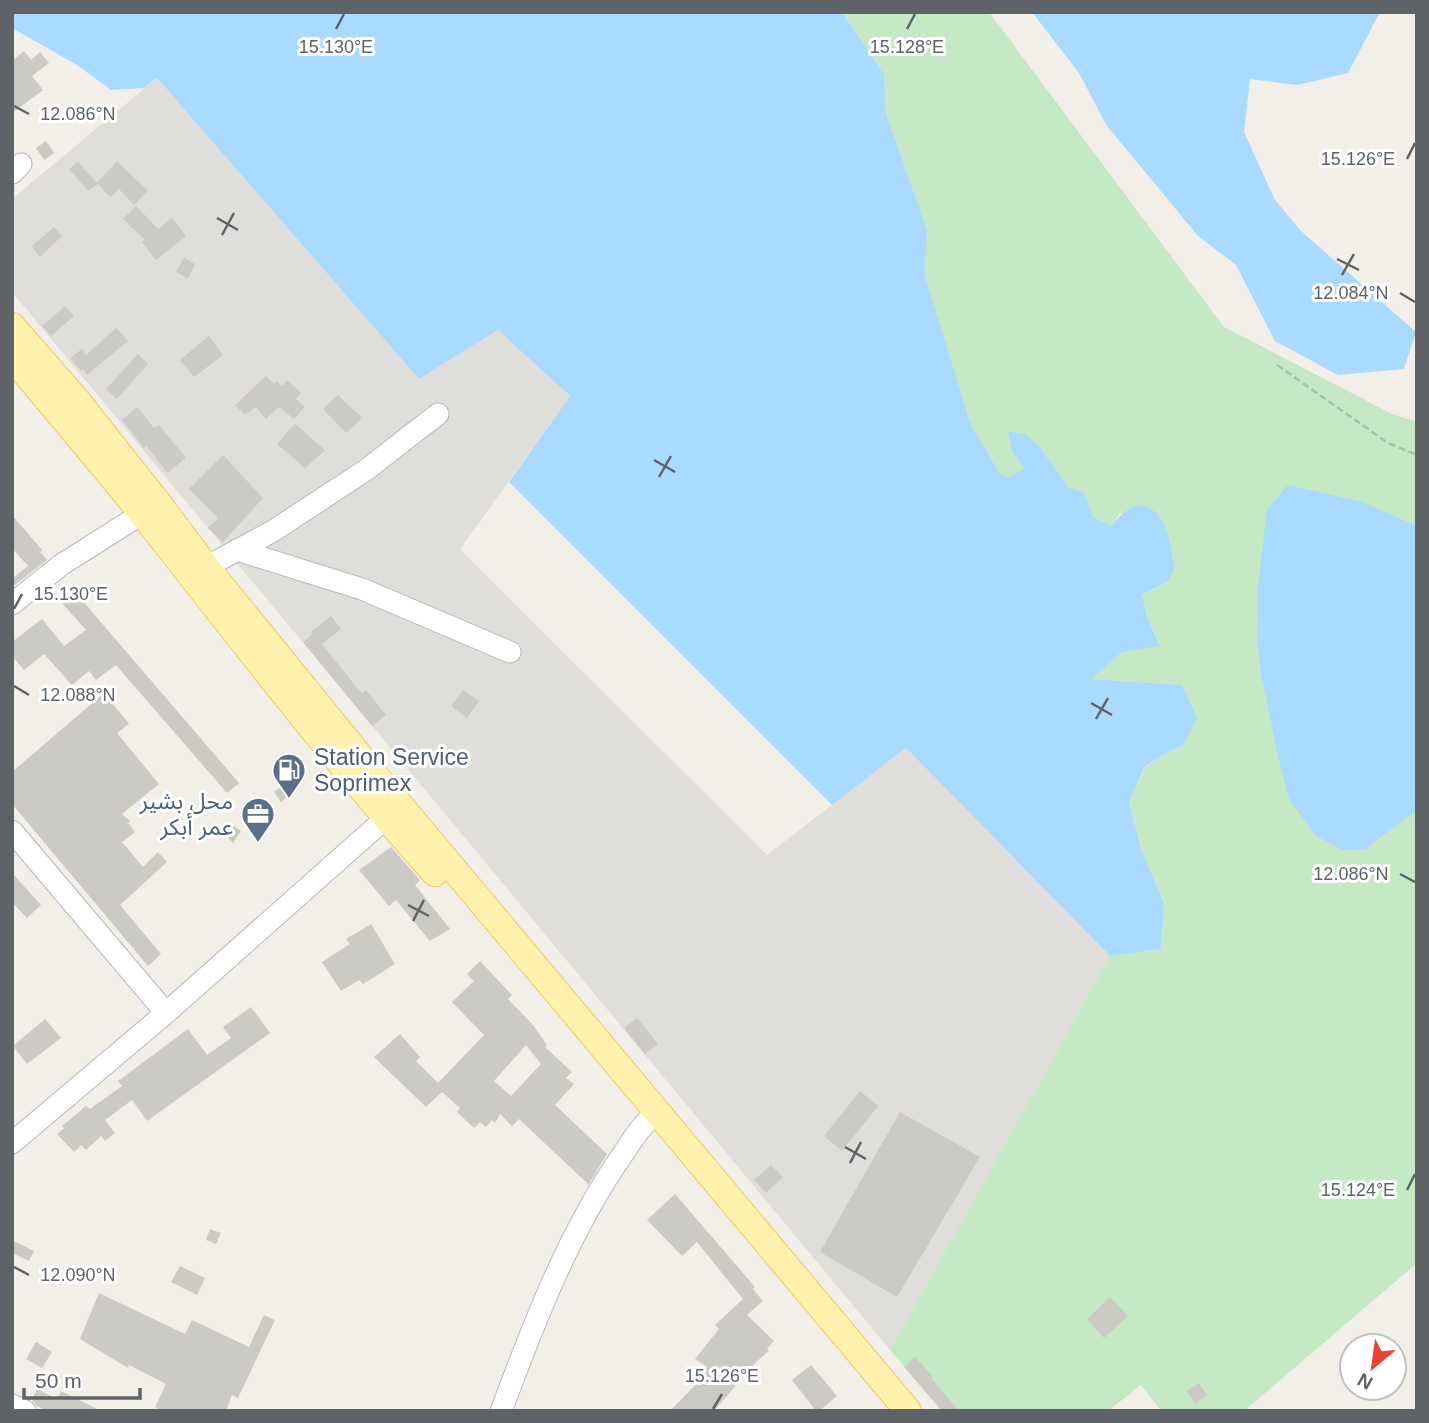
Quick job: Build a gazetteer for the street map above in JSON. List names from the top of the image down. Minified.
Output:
{"places":{"fuel station":["Station Service Soprimex"],"office":["محل بشير عمر أبكر"]},"scale_bar":"50 m","north":"bottom left","coordinates":["15.130°E","15.128°E","12.086°N","15.126°E","12.084°N","12.088°N","15.124°E","12.090°N"]}
